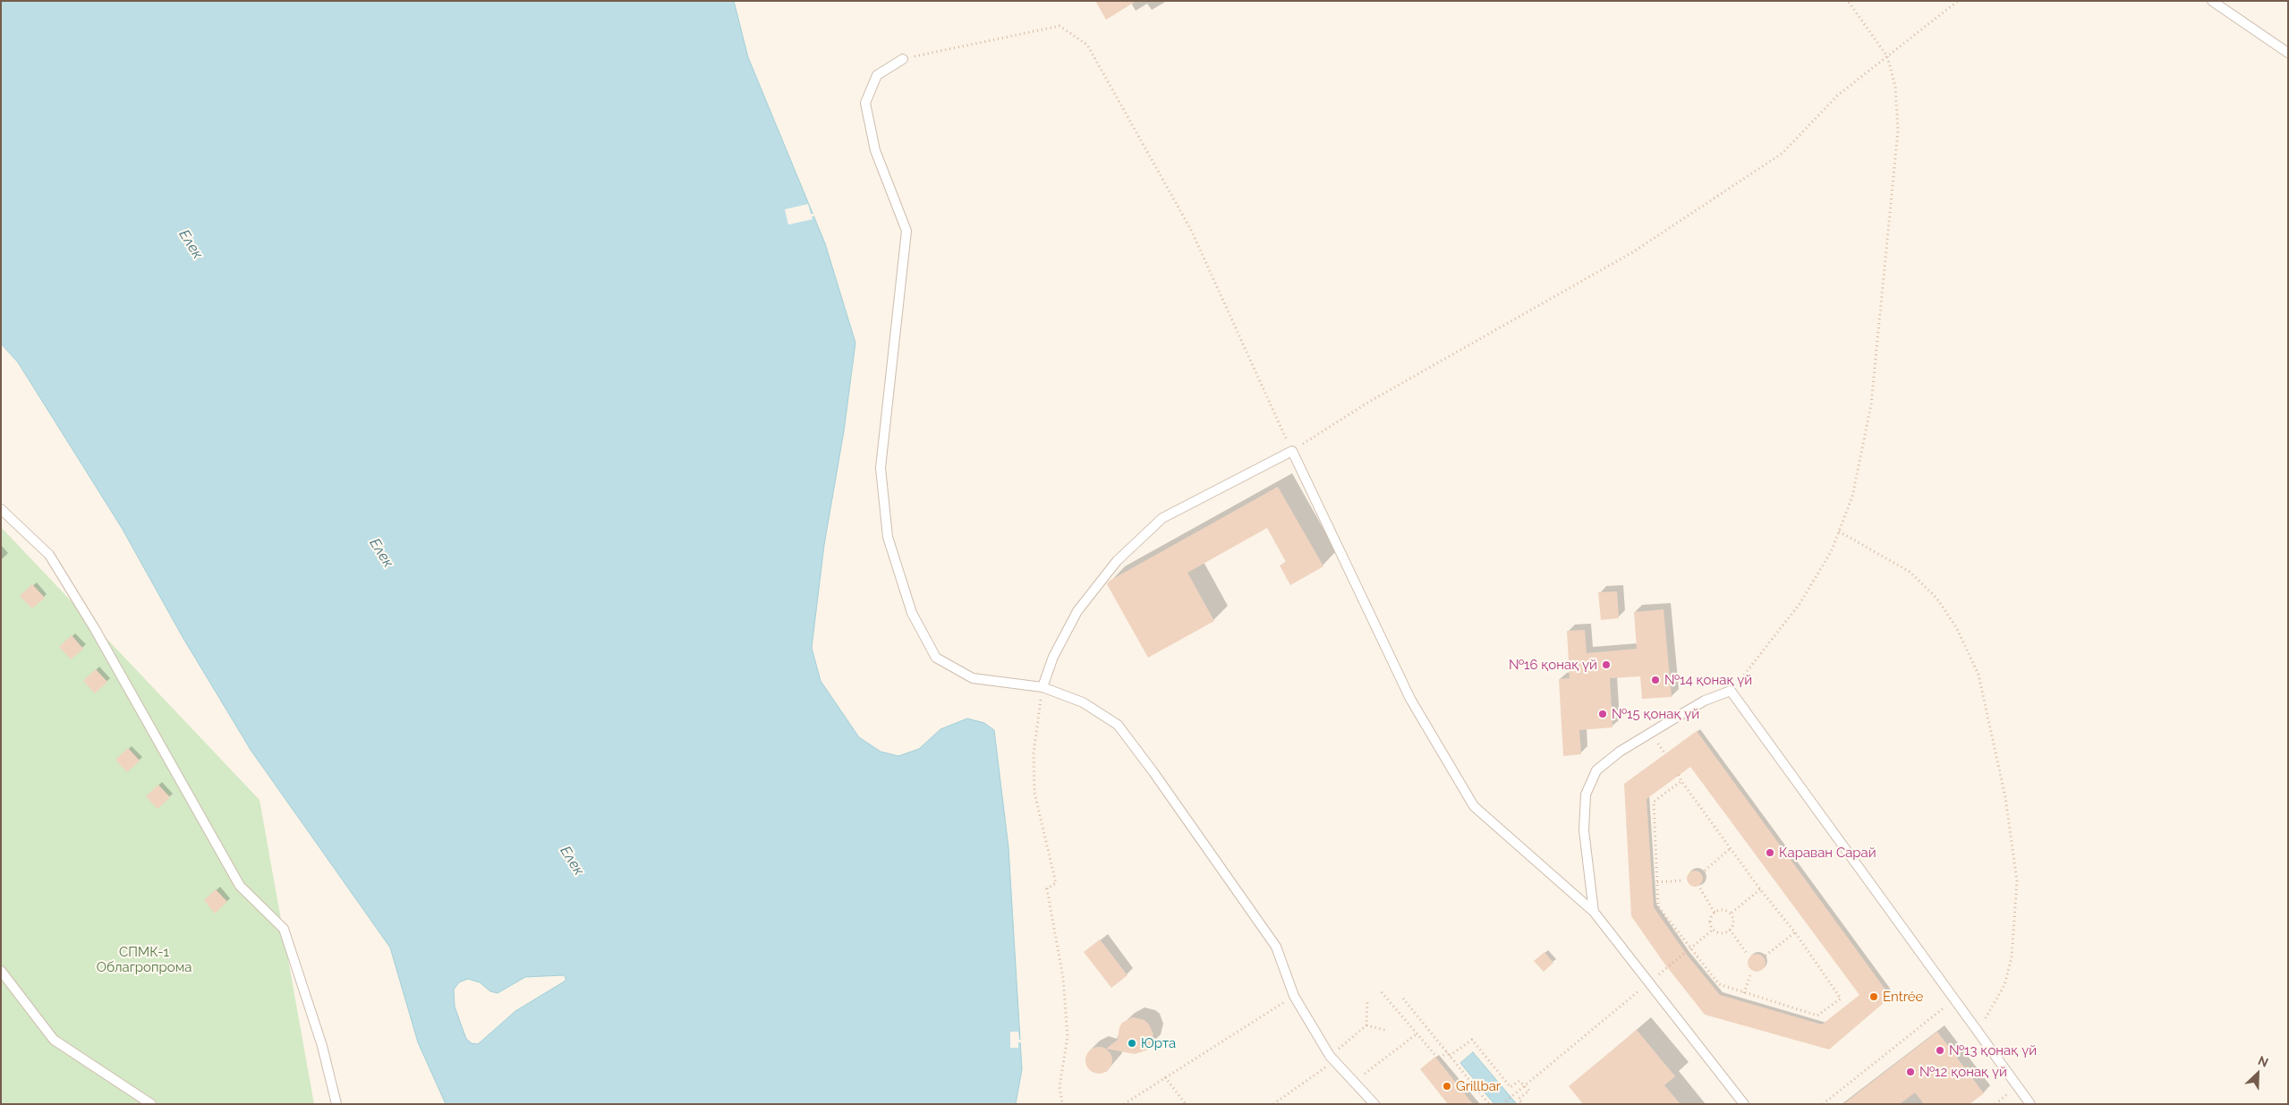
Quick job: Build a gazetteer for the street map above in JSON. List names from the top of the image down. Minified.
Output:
{"water":["Елек"],"parks":["СПМК-1 Облагропрома"],"places":["№16 қонақ үй","№14 қонақ үй","№15 қонақ үй","Караван Сарай","Entrée","Юрта","№13 қонақ үй","№12 қонақ үй","Grillbar"],"north":"top right"}
